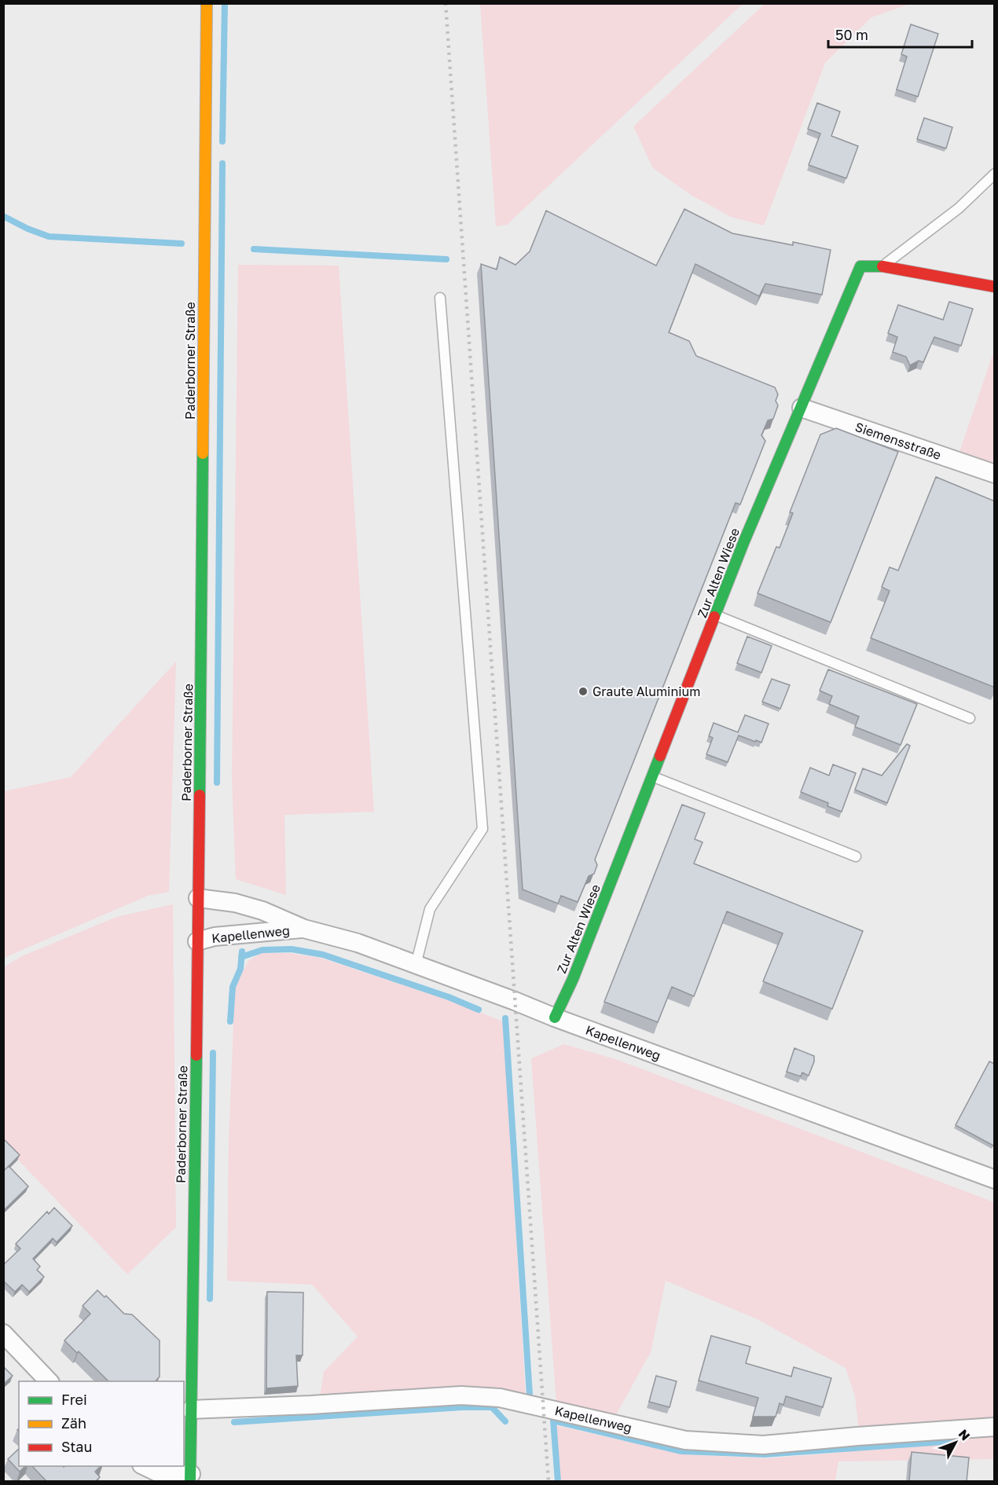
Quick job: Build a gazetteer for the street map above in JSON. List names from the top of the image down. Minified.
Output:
{"streets":{"main road":["Paderborner Straße","Zur Alten Wiese"],"street":["Siemensstraße","Kapellenweg"]},"crossings":[["Paderborner Straße","Kapellenweg"],["Siemensstraße","Zur Alten Wiese"],["Zur Alten Wiese","Kapellenweg"]],"places":["Graute Aluminium"],"legend":["Frei","Zäh","Stau"],"scale_bar":"50 m","north":"top right"}
